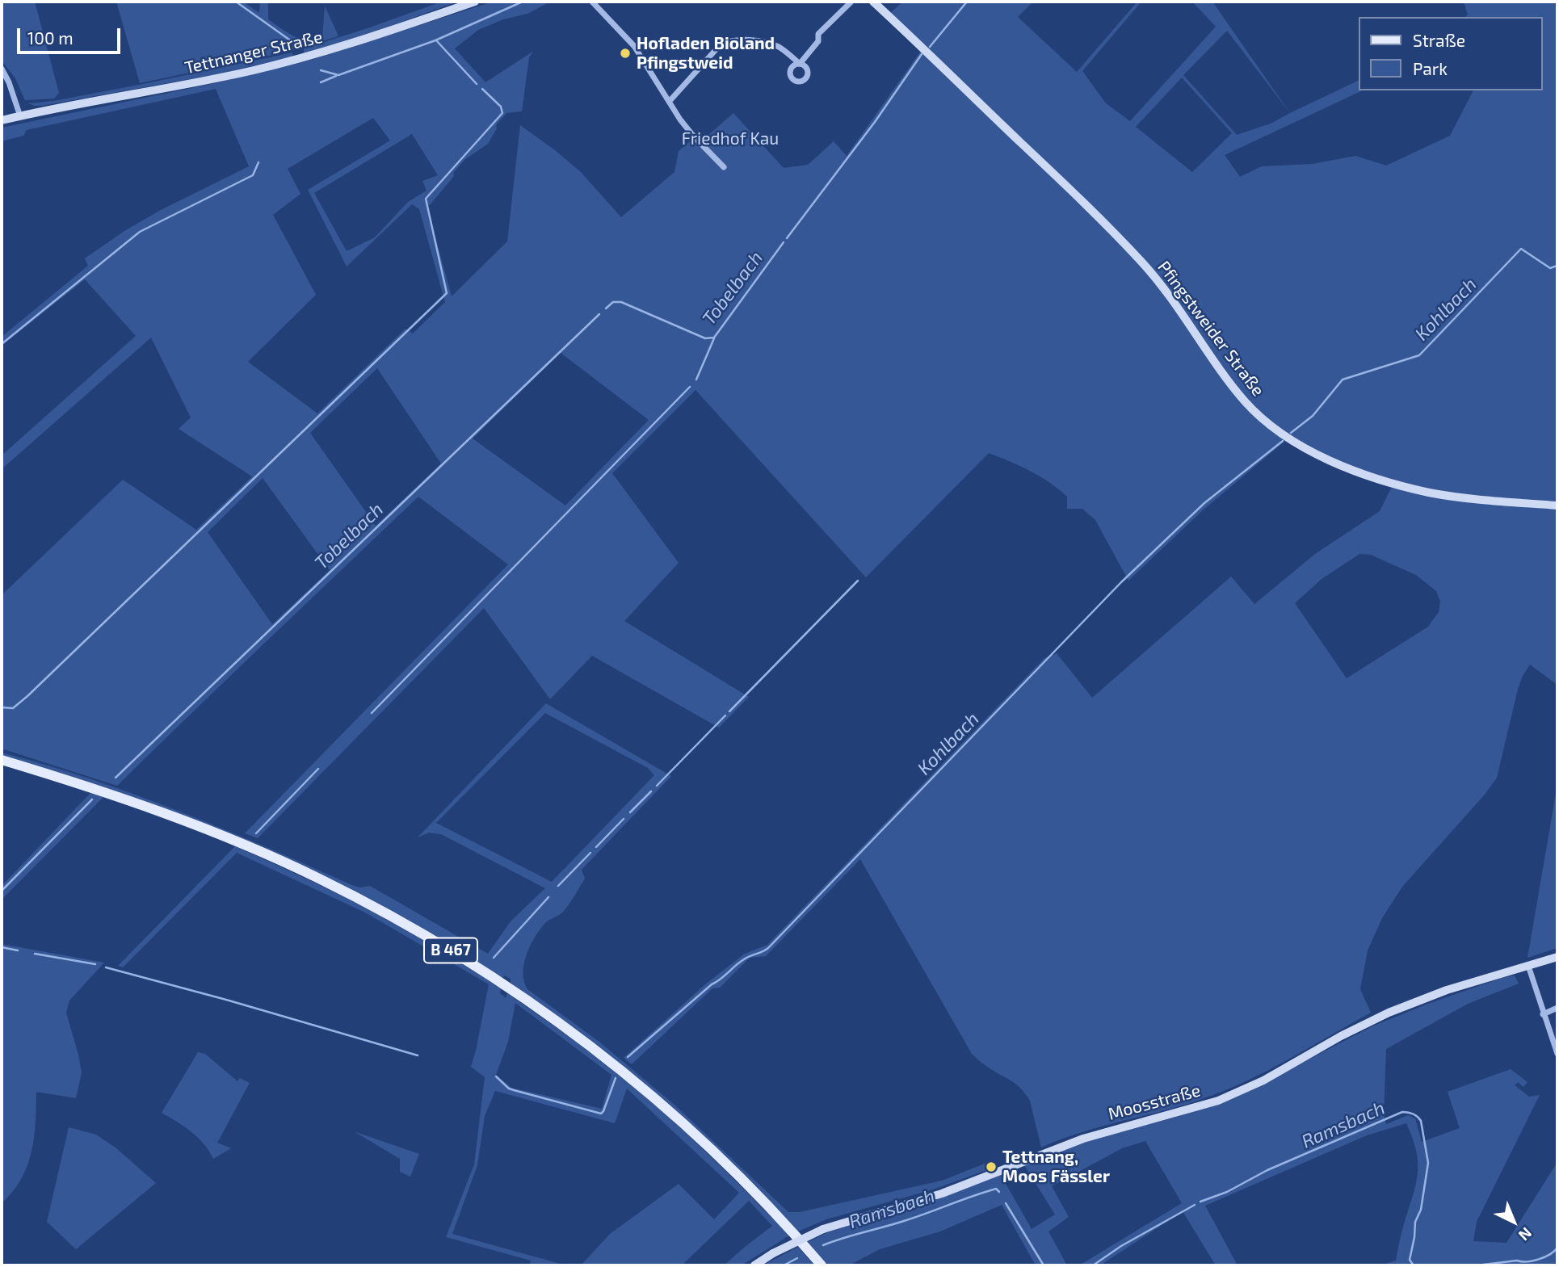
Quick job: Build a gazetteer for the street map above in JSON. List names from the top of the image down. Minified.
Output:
{"streets":{"main road":["B 467"],"street":["Tettnanger Straße","Pfingstweider Straße","Moosstraße"]},"water":["Tobelbach","Kohlbach","Ramsbach"],"parks":["Friedhof Kau"],"places":["Hofladen Bioland Pfingstweid","Tettnang, Moos Fässler"],"legend":["Straße","Park"],"scale_bar":"100 m","north":"bottom right"}
